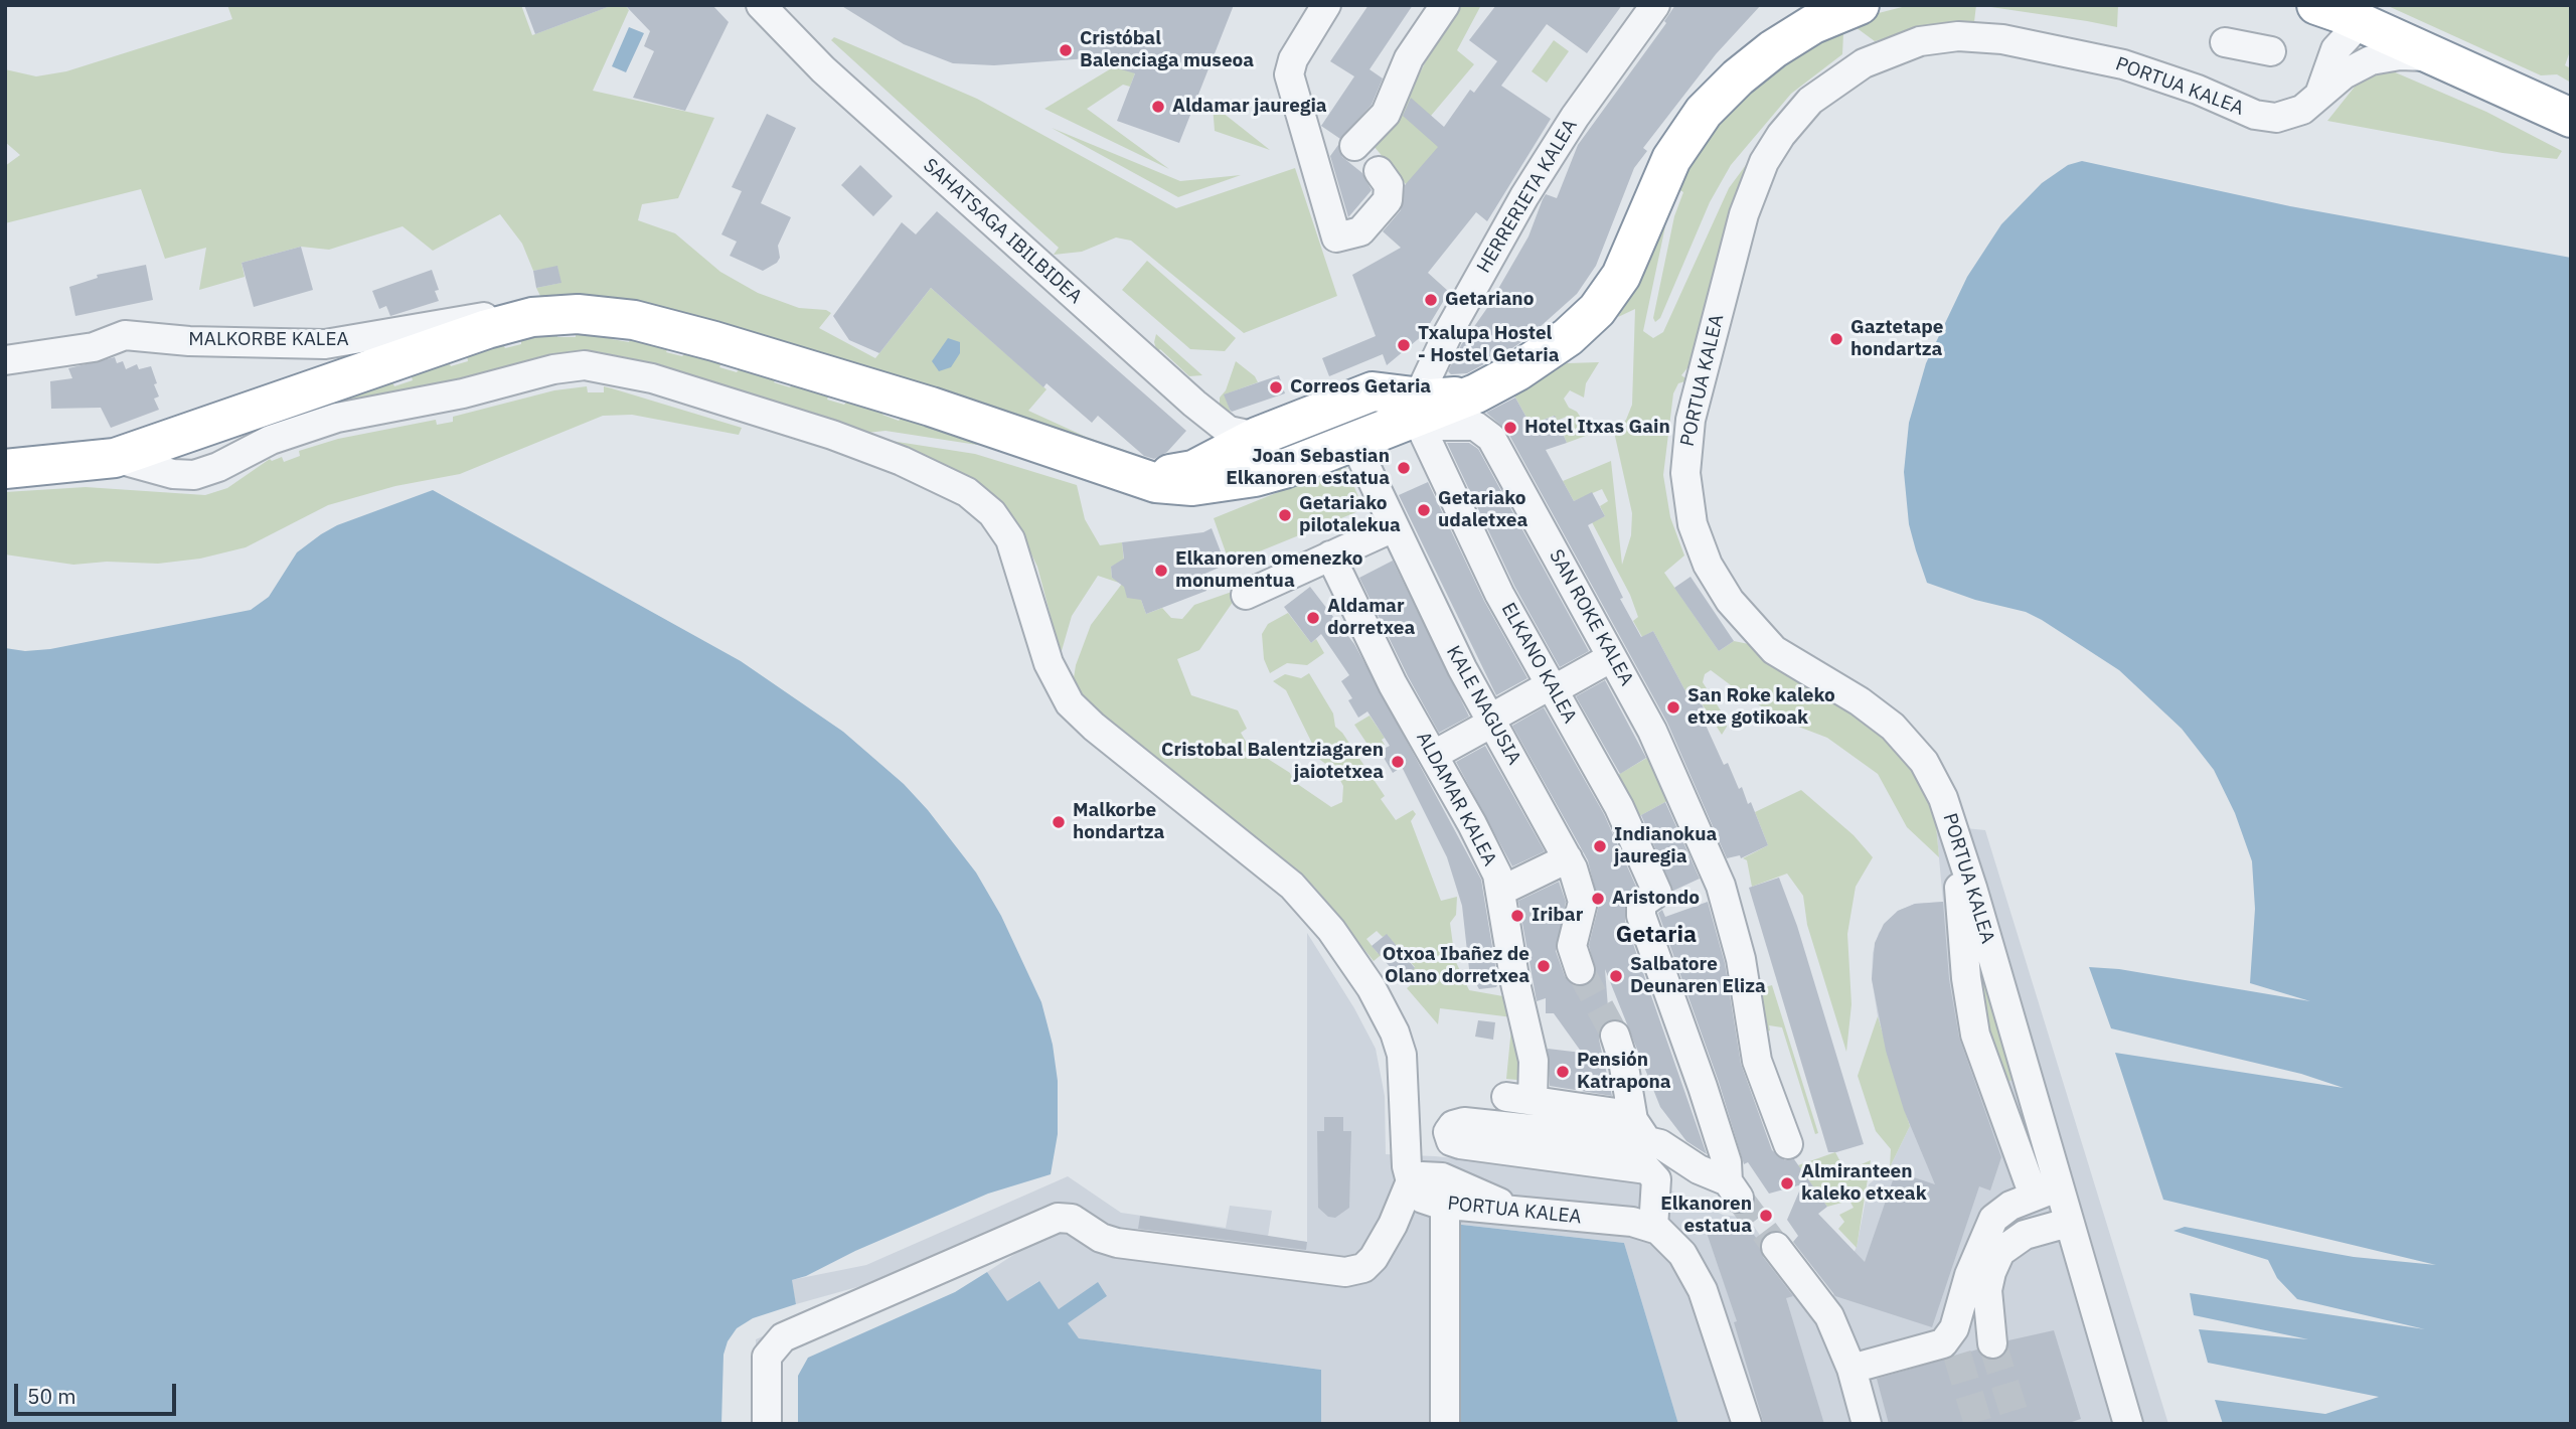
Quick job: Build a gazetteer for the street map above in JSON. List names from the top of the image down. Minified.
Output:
{"streets":{"street":["PORTUA KALEA","HERRERIETA KALEA","SAHATSAGA IBILBIDEA","MALKORBE KALEA","SAN ROKE KALEA","ELKANO KALEA","KALE NAGUSIA","ALDAMAR KALEA"]},"crossings":[["HERRERIETA KALEA","SAN ROKE KALEA"],["HERRERIETA KALEA","ELKANO KALEA"],["SAN ROKE KALEA","ELKANO KALEA"],["ELKANO KALEA","ALDAMAR KALEA"]],"districts":["Getaria"],"places":["Cristóbal Balenciaga museoa","Aldamar jauregia","Getariano","Gaztetape hondartza","Txalupa Hostel - Hostel Getaria","Correos Getaria","Hotel Itxas Gain","Joan Sebastian Elkanoren estatua","Getariako udaletxea","Getariako pilotalekua","Elkanoren omenezko monumentua","Aldamar dorretxea","San Roke kaleko etxe gotikoak","Cristobal Balentziagaren jaiotetxea","Malkorbe hondartza","Indianokua jauregia","Aristondo","Iribar","Otxoa Ibañez de Olano dorretxea","Salbatore Deunaren Eliza","Pensión Katrapona","Almiranteen kaleko etxeak","Elkanoren estatua"],"scale_bar":"50 m"}
